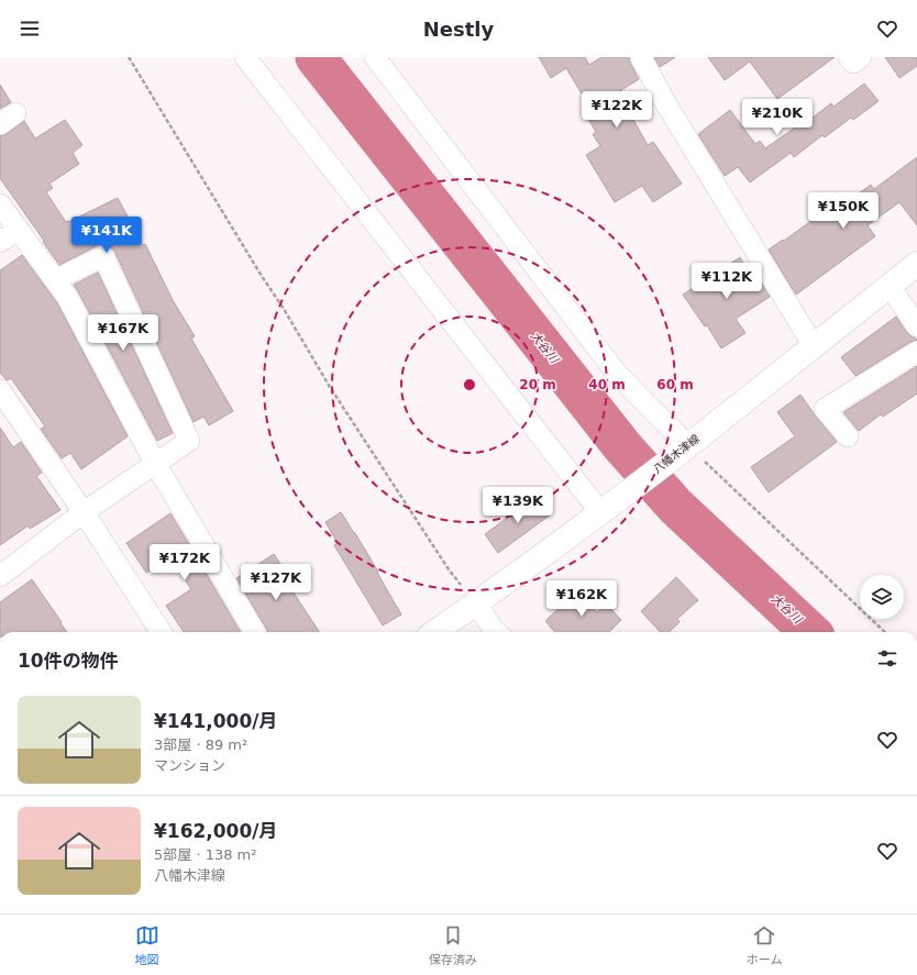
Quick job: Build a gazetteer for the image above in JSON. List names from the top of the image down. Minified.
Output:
{"streets":{"main road":["八幡木津線"]},"water":["大谷川"],"page":{"header":"Nestly","price":["¥122K","¥210K","¥150K","¥141K","¥112K","¥167K","¥139K","¥172K","¥127K","¥162K"],"heading":"10件の物件","list":[{"name":"¥141,000/月","note":"3部屋 · 89 m² · マンション"},{"name":"¥162,000/月","note":"5部屋 · 138 m² · 八幡木津線"}],"tabs":["地図","保存済み","ホーム"]},"rings":["20 m","40 m","60 m"]}
